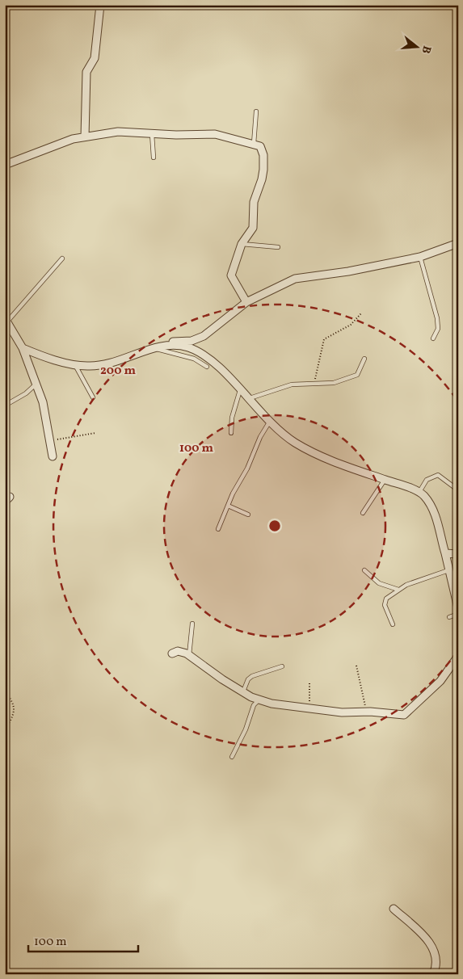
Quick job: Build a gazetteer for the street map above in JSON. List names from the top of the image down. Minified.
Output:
{"scale_bar":"100 m","north":"right","rings":["200 m","100 m"]}
